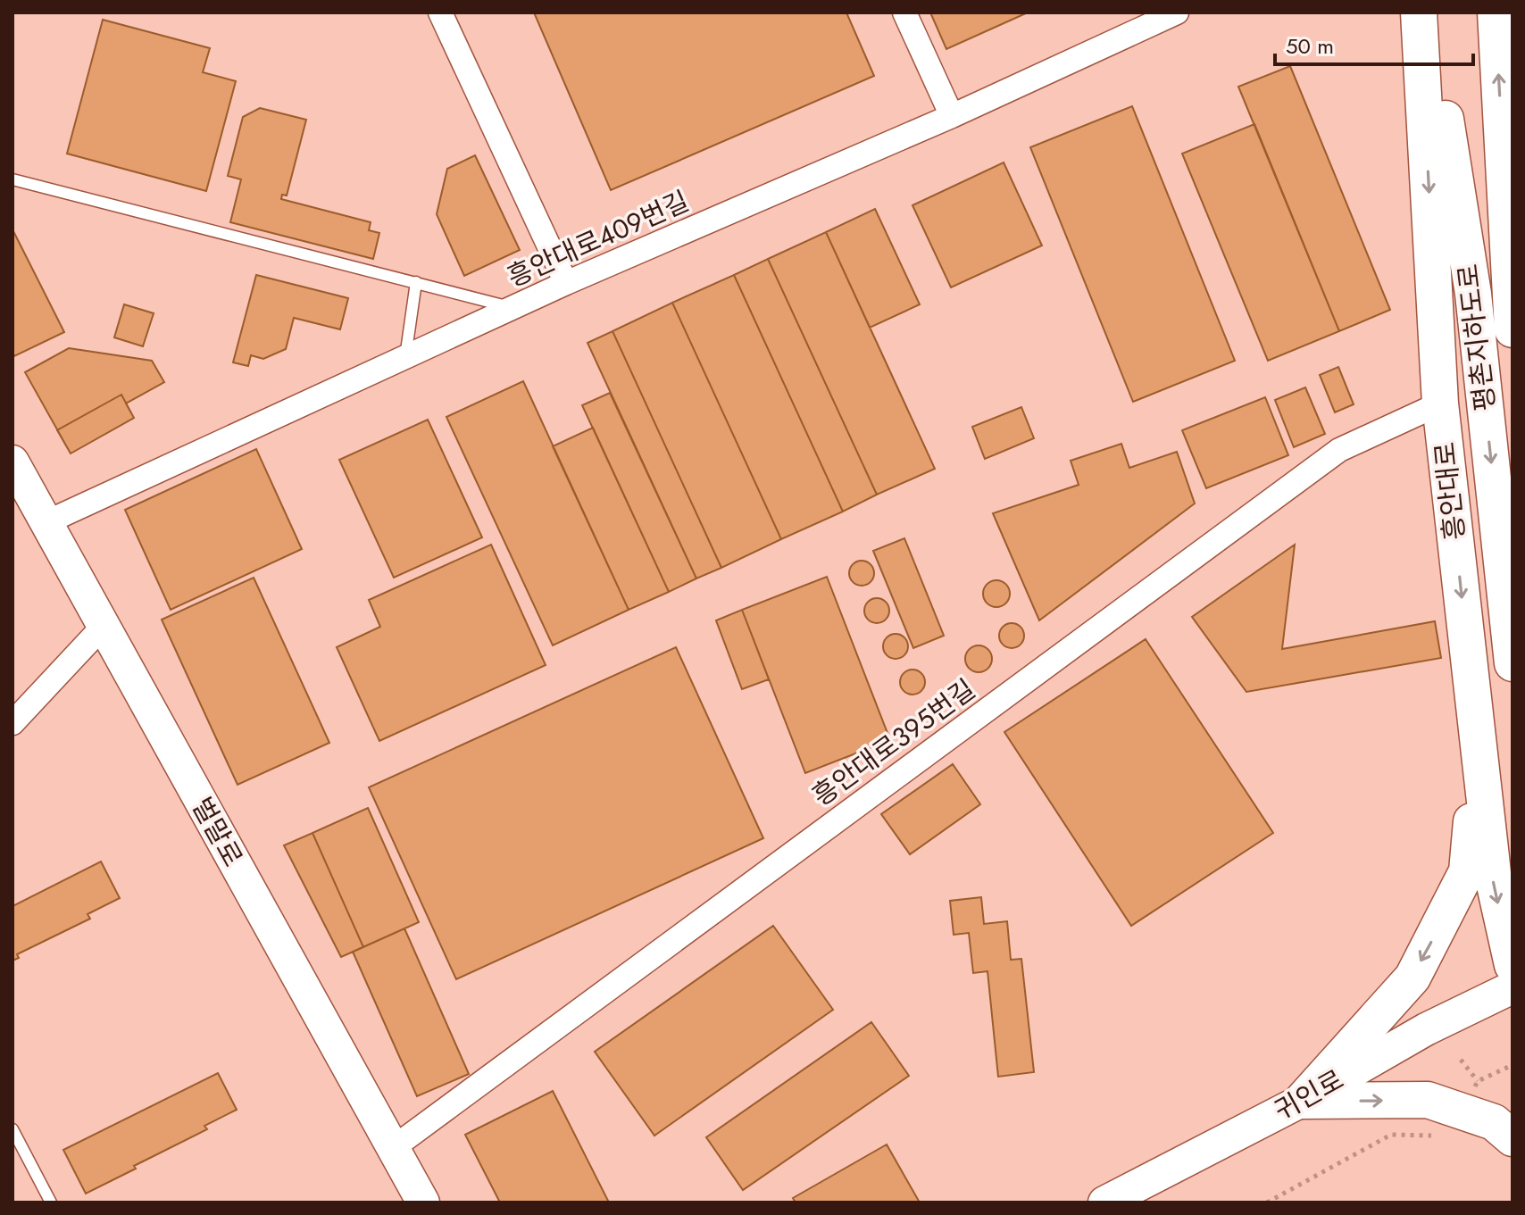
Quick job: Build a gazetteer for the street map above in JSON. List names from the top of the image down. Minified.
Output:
{"streets":{"main road":["평촌지하도로","흥안대로"],"street":["흥안대로409번길","흥안대로395번길","벌말로","귀인로"]},"crossings":[["흥안대로409번길","벌말로"],["흥안대로","흥안대로395번길"],["흥안대로395번길","벌말로"]],"one_way":["흥안대로"],"scale_bar":"50 m"}
